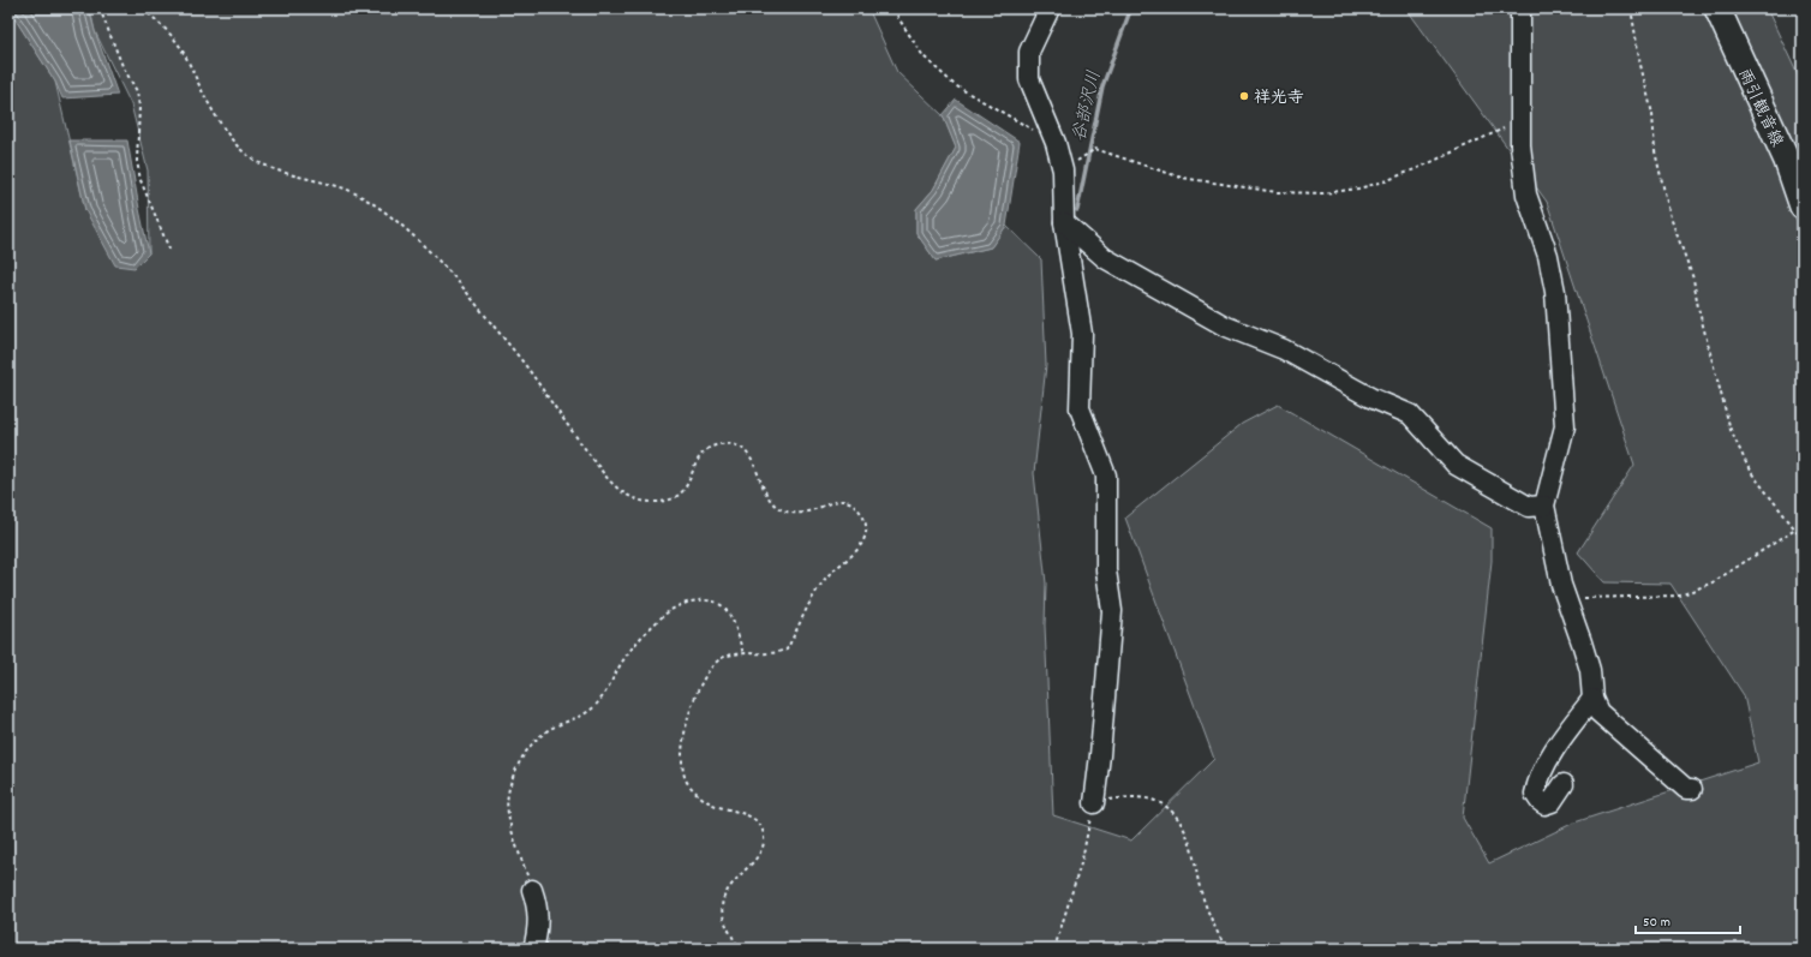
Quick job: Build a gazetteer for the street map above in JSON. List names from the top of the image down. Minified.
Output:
{"streets":{"main road":["雨引観音線"]},"water":["谷部沢川"],"places":["祥光寺"],"scale_bar":"50 m"}
